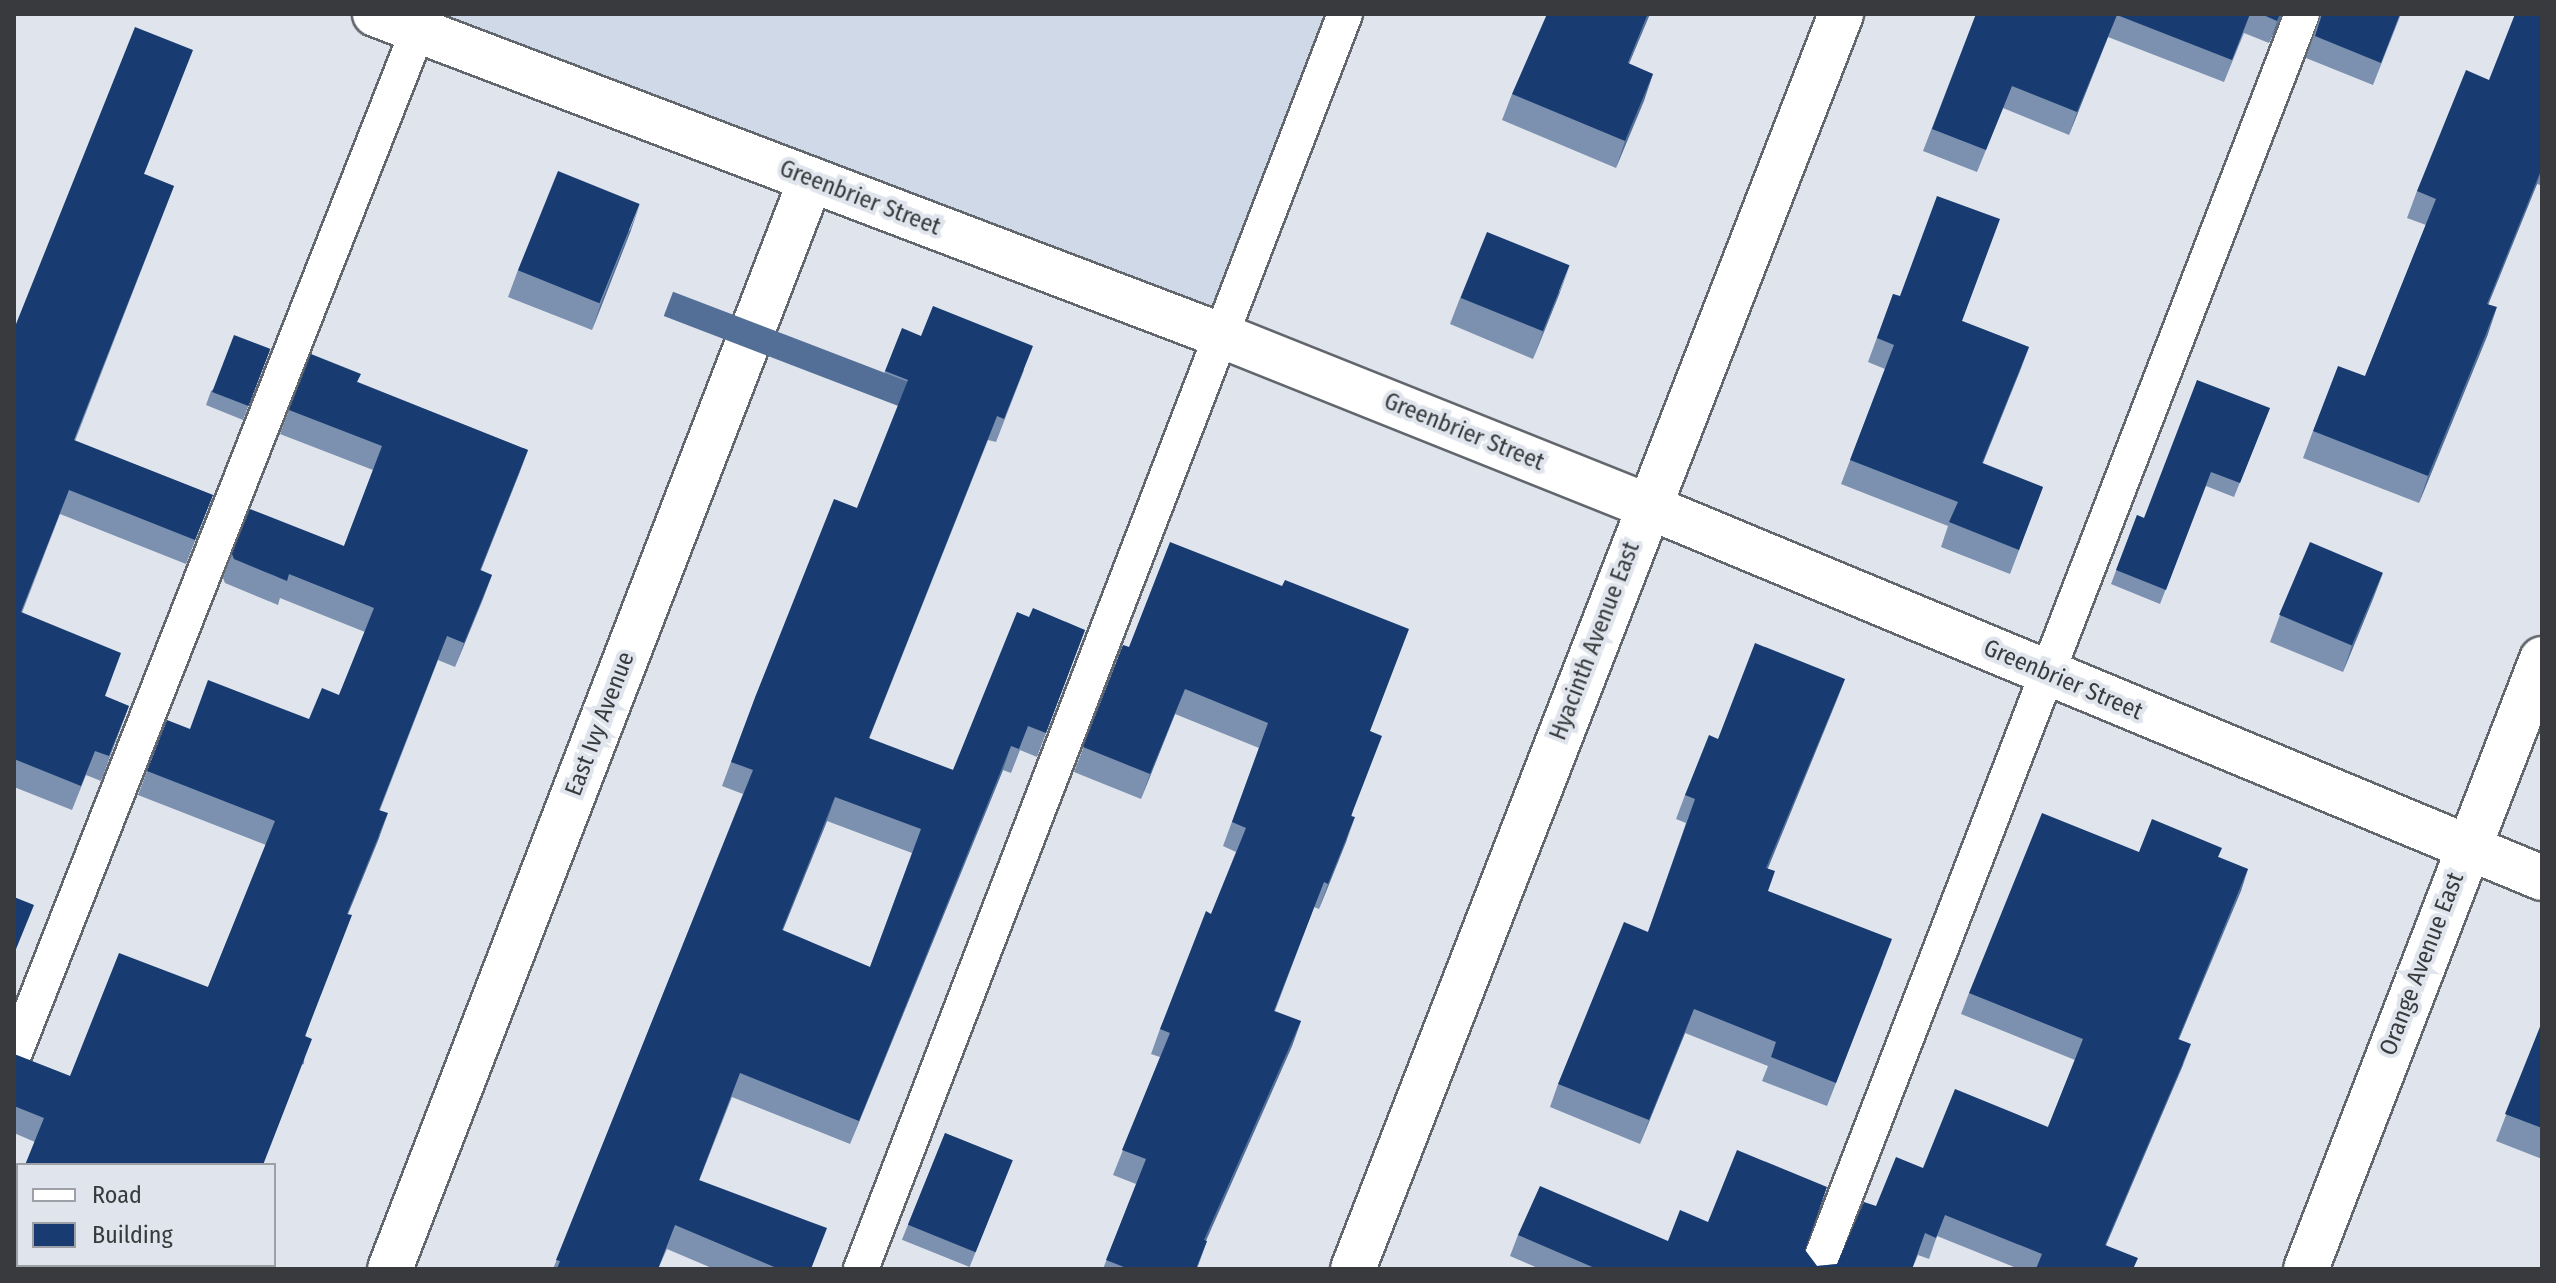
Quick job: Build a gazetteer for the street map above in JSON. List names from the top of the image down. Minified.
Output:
{"streets":{"street":["Greenbrier Street","Hyacinth Avenue East","East Ivy Avenue","Orange Avenue East"]},"crossings":[["Greenbrier Street","Hyacinth Avenue East"],["Greenbrier Street","East Ivy Avenue"],["Greenbrier Street","Orange Avenue East"]],"legend":["Road","Building"]}
